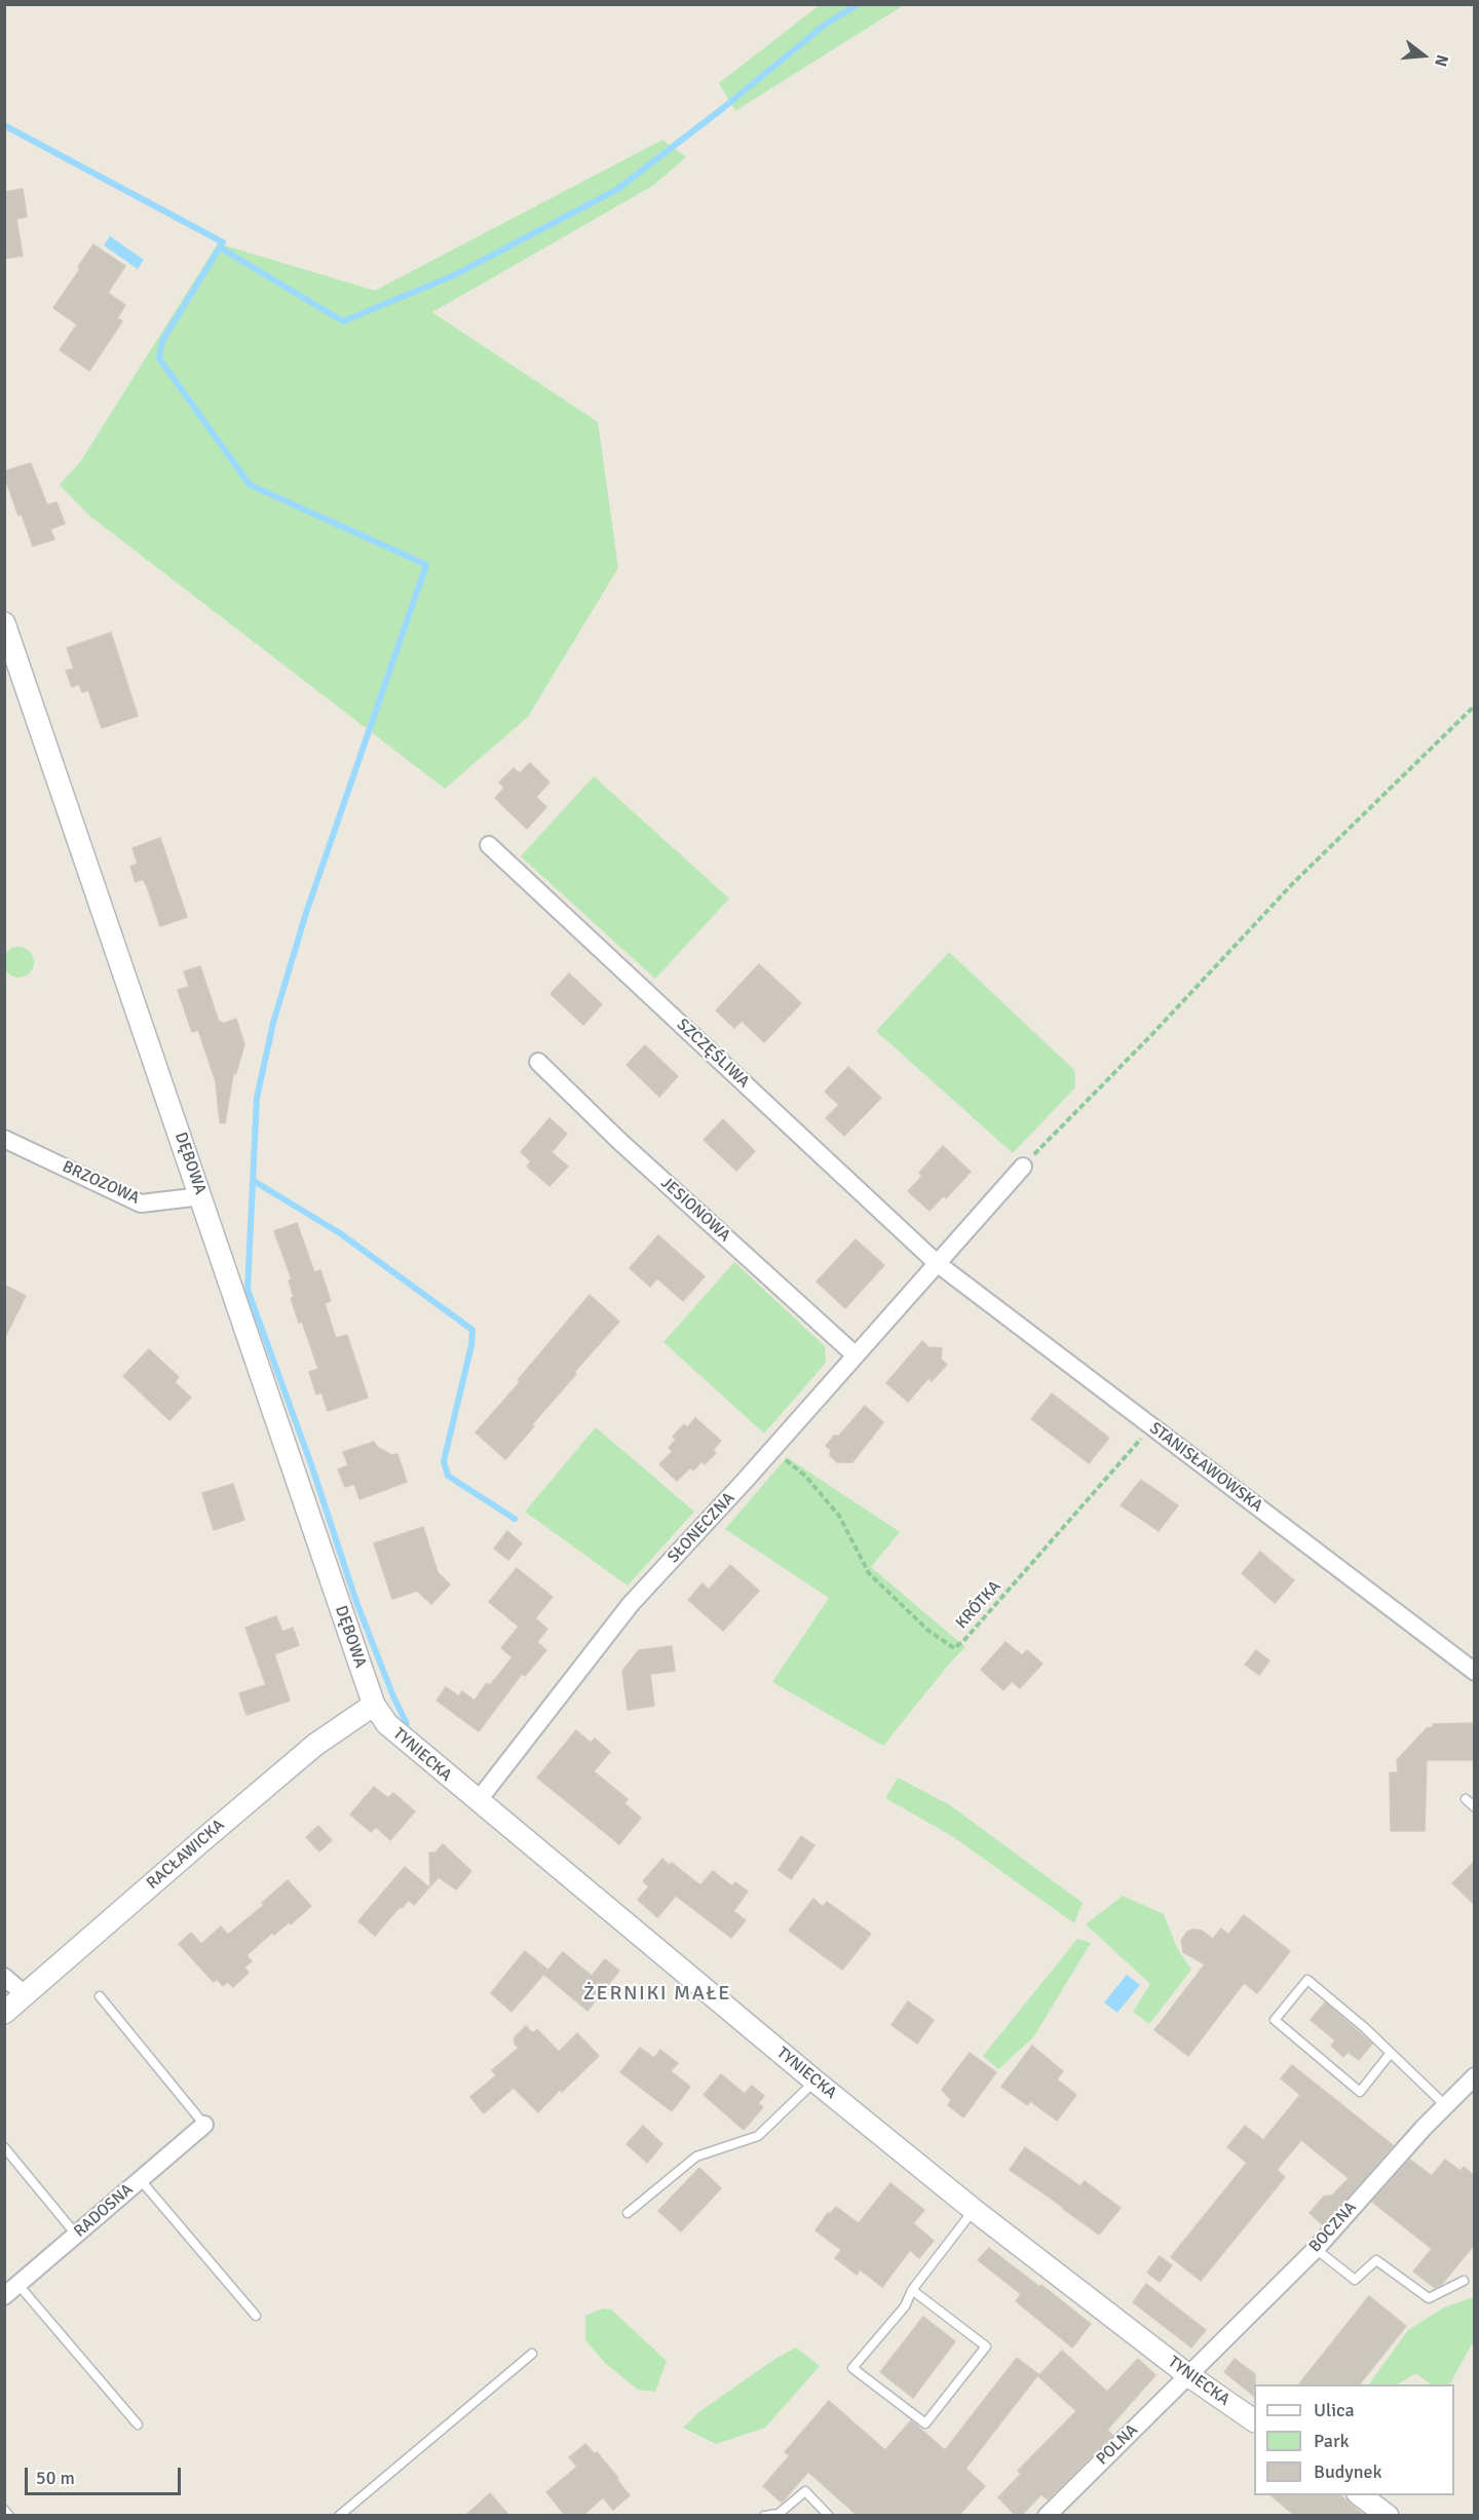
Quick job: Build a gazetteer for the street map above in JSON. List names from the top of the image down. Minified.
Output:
{"streets":{"street":["SZCZĘŚLIWA","DĘBOWA","BRZOZOWA","JESIONOWA","STANISŁAWOWSKA","SŁONECZNA","TYNIECKA","RACŁAWICKA","RADOSNA","BOCZNA","POLNA"],"path":["KRÓTKA"]},"crossings":[["SZCZĘŚLIWA","STANISŁAWOWSKA"],["SZCZĘŚLIWA","SŁONECZNA"],["DĘBOWA","BRZOZOWA"],["DĘBOWA","TYNIECKA"],["DĘBOWA","RACŁAWICKA"],["JESIONOWA","SŁONECZNA"],["STANISŁAWOWSKA","SŁONECZNA"],["STANISŁAWOWSKA","KRÓTKA"],["SŁONECZNA","KRÓTKA"],["SŁONECZNA","TYNIECKA"],["TYNIECKA","RACŁAWICKA"],["TYNIECKA","BOCZNA"],["TYNIECKA","POLNA"],["BOCZNA","POLNA"]],"districts":["ŻERNIKI MAŁE"],"legend":["Ulica","Park","Budynek"],"scale_bar":"50 m","north":"right"}
